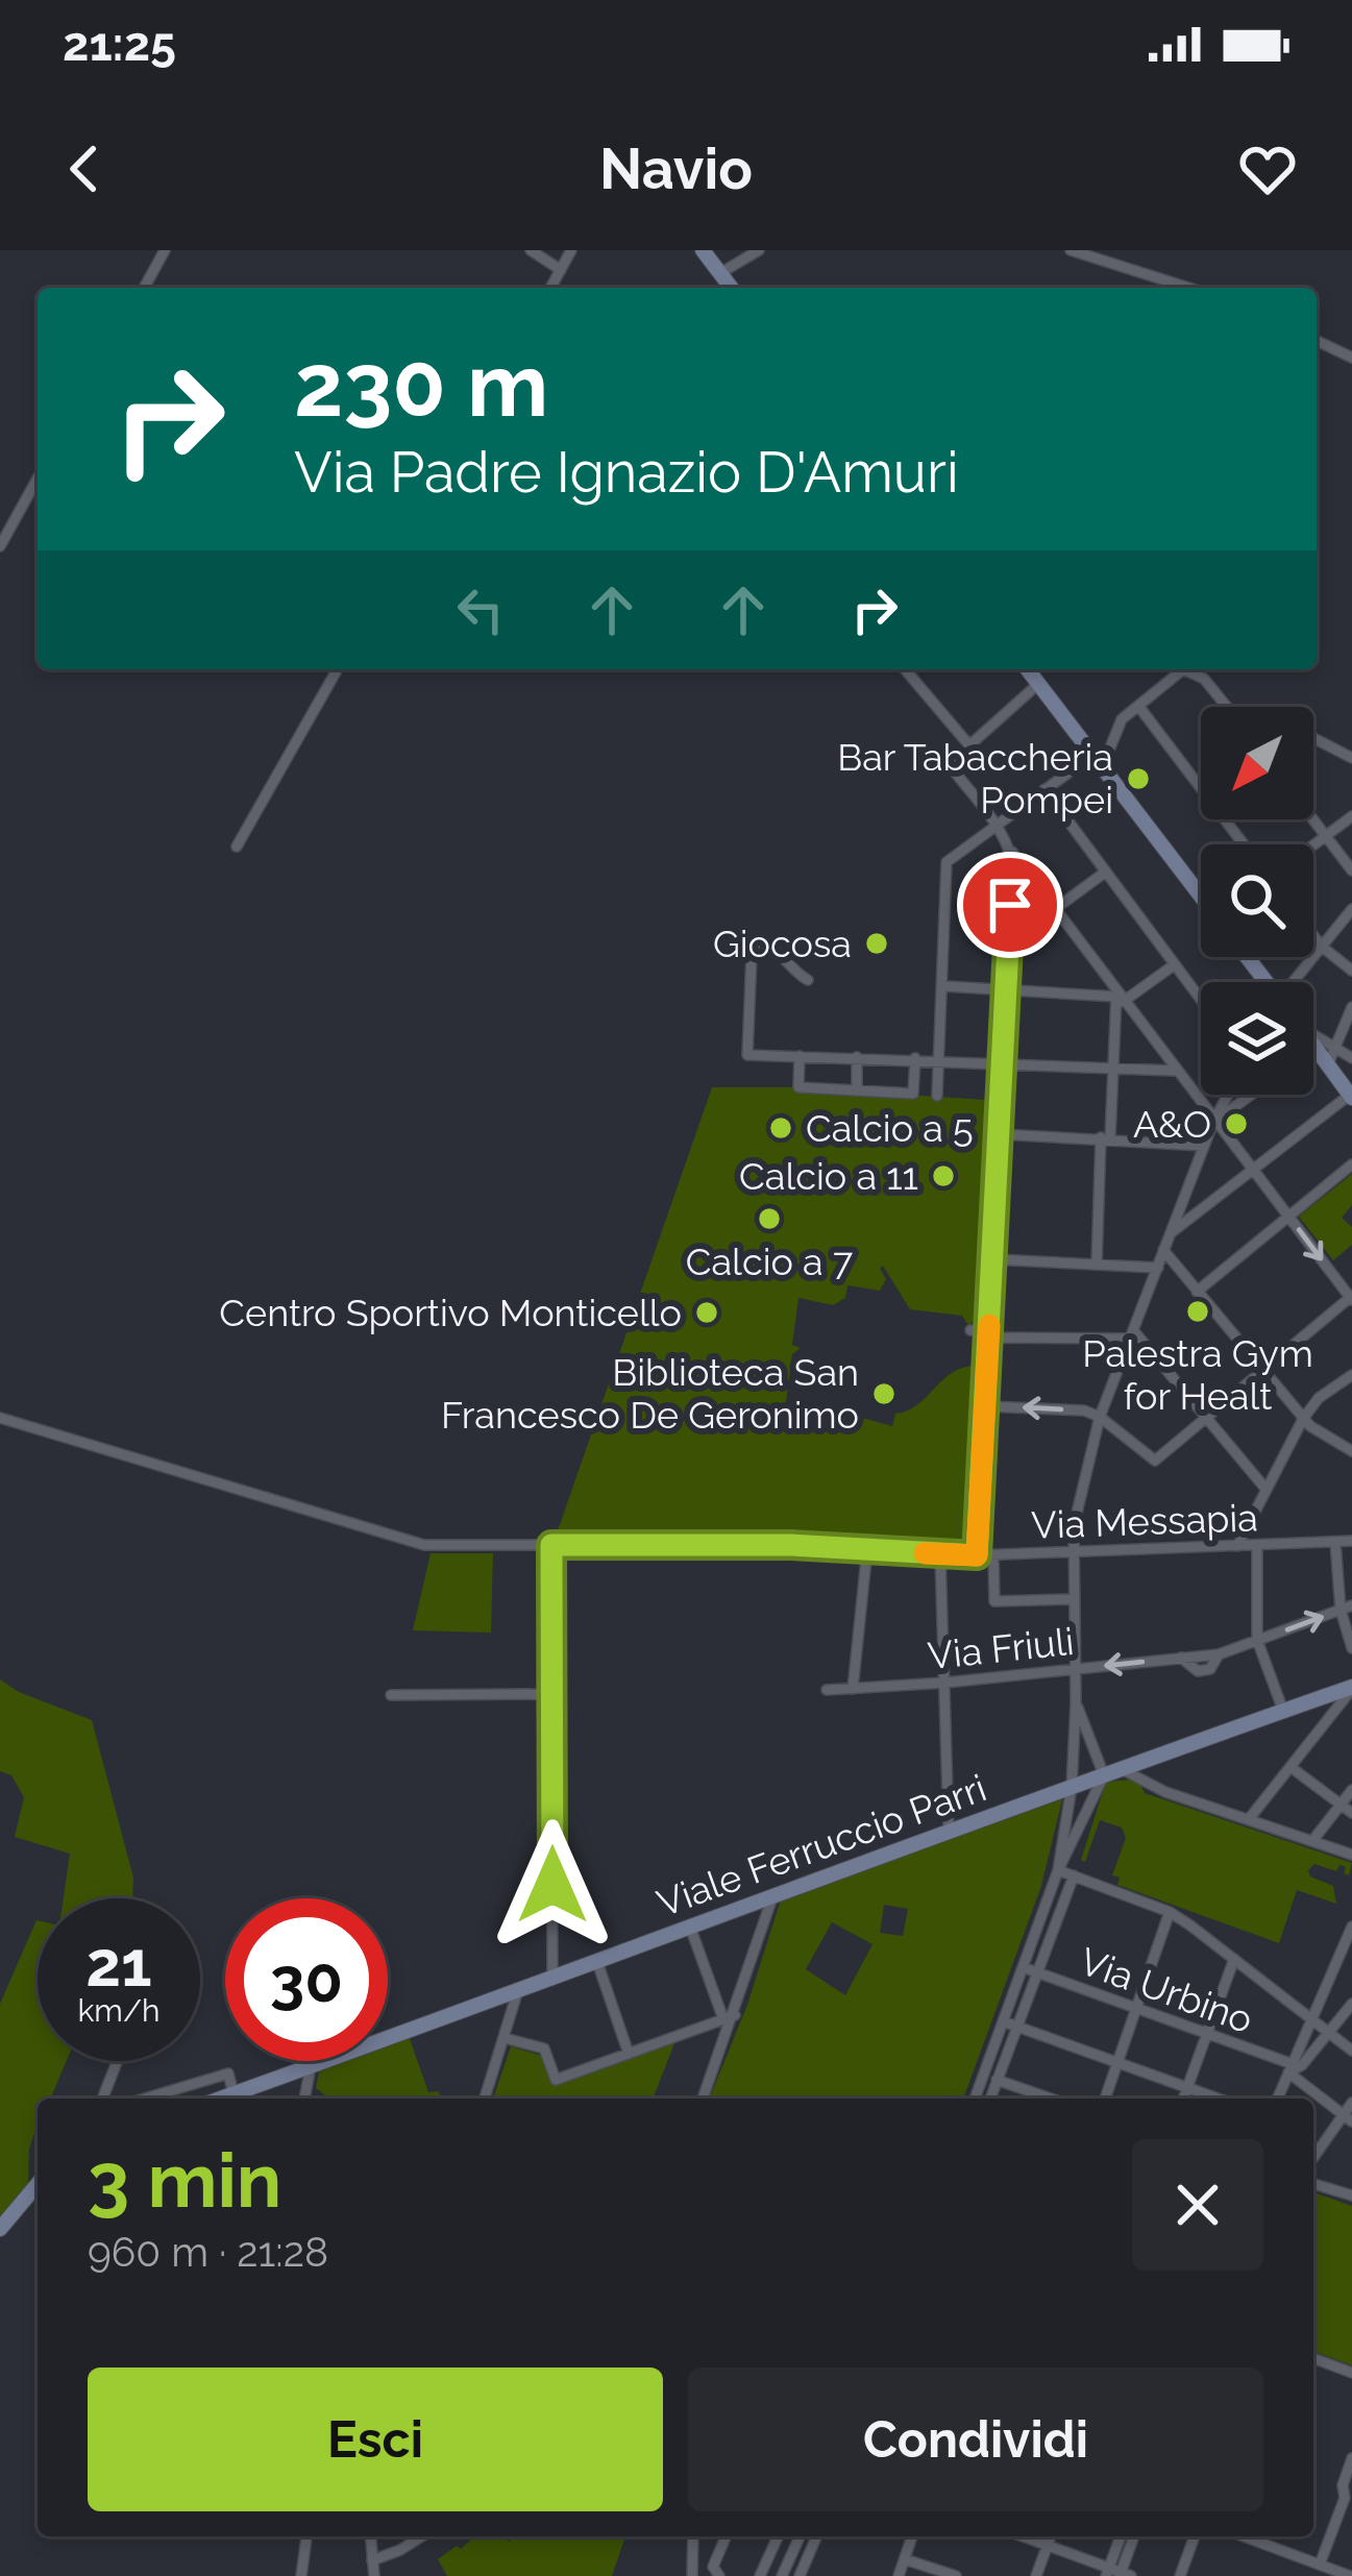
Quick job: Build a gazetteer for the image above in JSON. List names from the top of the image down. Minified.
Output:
{"streets":{"street":["Via Messapia","Via Friuli","Viale Ferruccio Parri","Via Urbino"]},"places":["Bar Tabaccheria Pompei","Giocosa","A&O","Calcio a 5","Calcio a 11","Calcio a 7","Palestra Gym for Healt","Centro Sportivo Monticello","Biblioteca San Francesco De Geronimo"],"north":"bottom left","page":{"status":"21:25","header":"Navio","turn":["230 m","Via Padre Ignazio D'Amuri"],"speed":"21 km/h","limit":"30","heading":["3 min","960 m · 21:28"],"buttons":["Esci","Condividi"]}}
